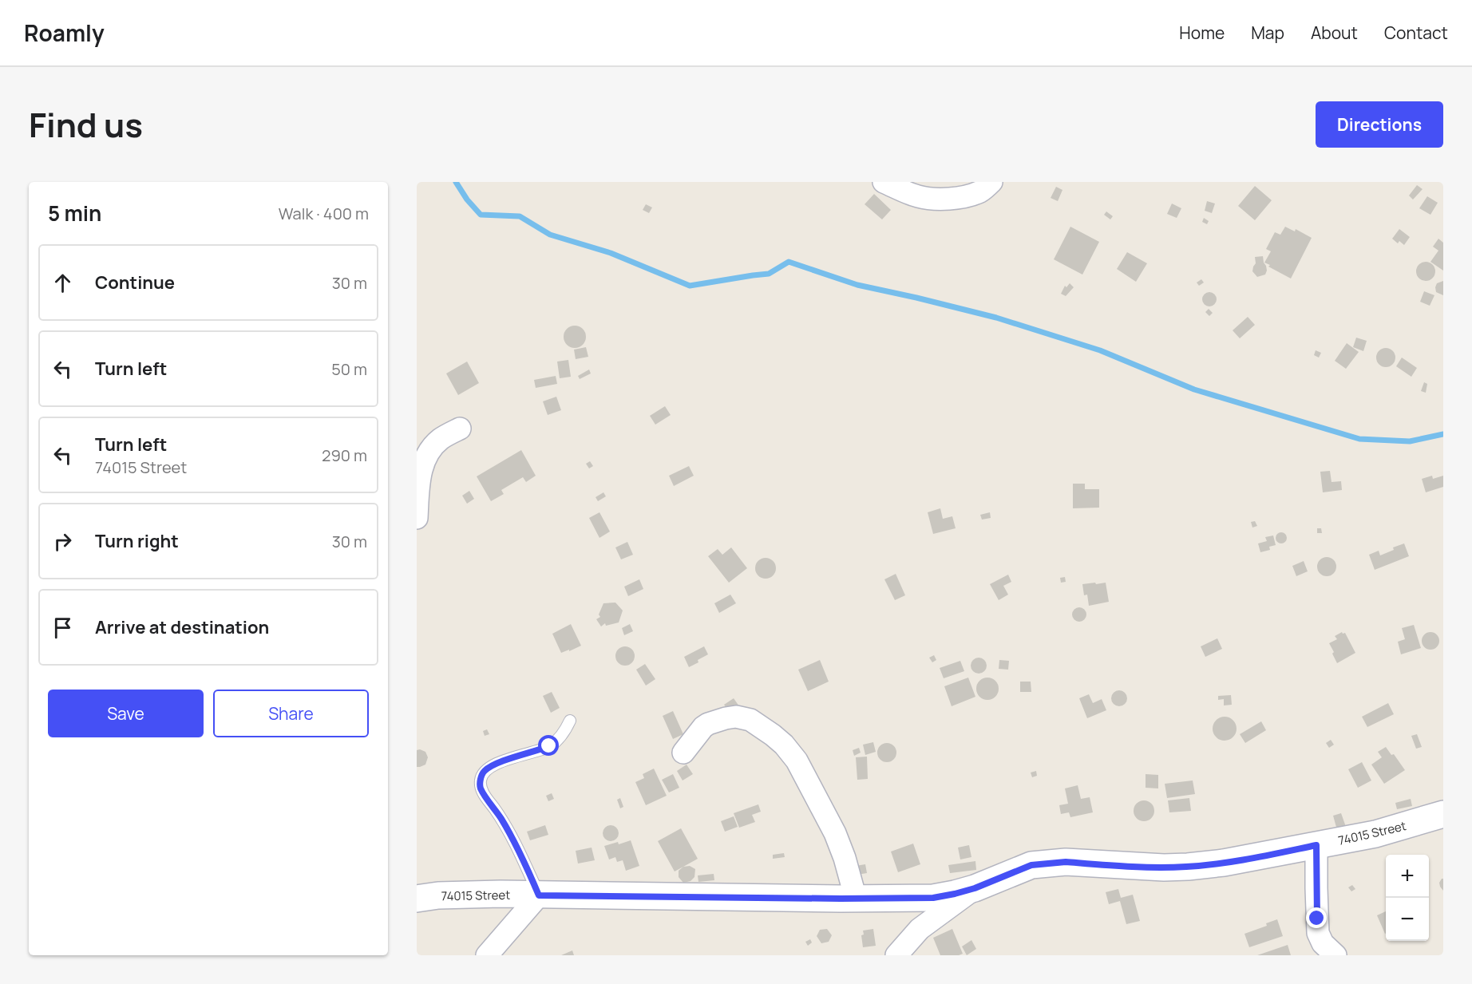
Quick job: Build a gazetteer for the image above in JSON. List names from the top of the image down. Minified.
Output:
{"streets":{"street":["74015 Street"]},"page":{"header":"Roamly","nav":["Home","Map","About","Contact"],"title":"Find us","buttons":["Directions",["Save","Share"]],"heading":["5 min","Walk · 400 m"],"list":[["Continue","30 m"],["Turn left","50 m"],["Turn left","74015 Street","290 m"],["Turn right","30 m"],"Arrive at destination"],"map_buttons":["+","−"]}}
